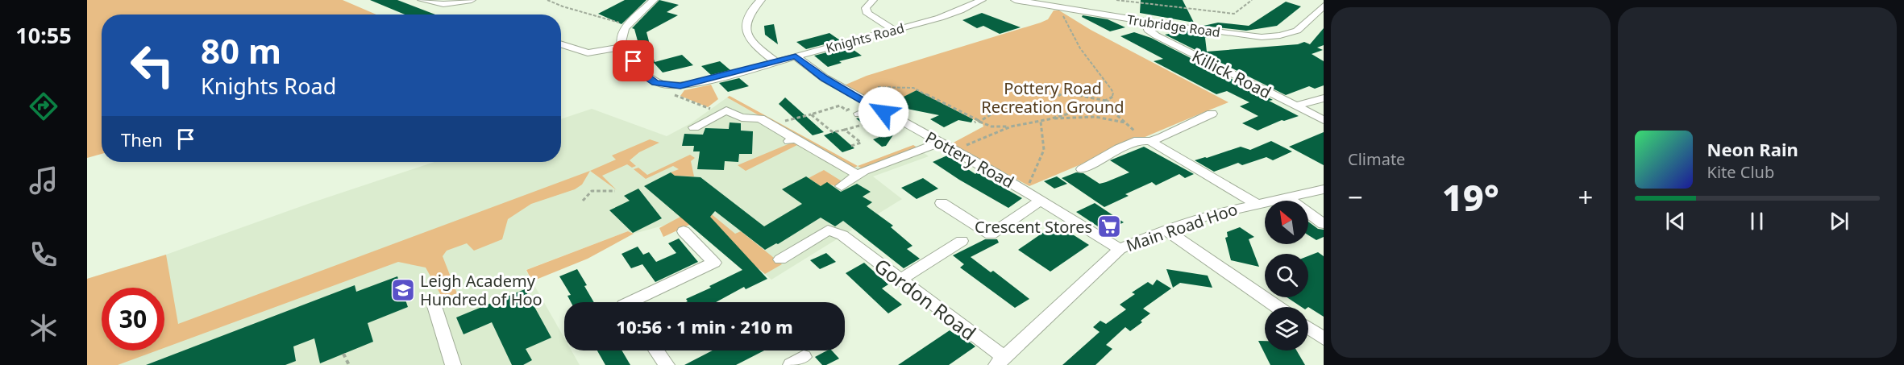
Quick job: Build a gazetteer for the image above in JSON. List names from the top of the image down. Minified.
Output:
{"streets":{"street":["Trubridge Road","Knights Road","Killick Road","Pottery Road","Main Road Hoo","Gordon Road"]},"crossings":[["Trubridge Road","Killick Road"],["Knights Road","Pottery Road"],["Pottery Road","Main Road Hoo"],["Main Road Hoo","Gordon Road"]],"parks":["Pottery Road Recreation Ground"],"places":{"supermarket":["Crescent Stores"],"school or university":["Leigh Academy Hundred of Hoo"]},"north":"top left","page":{"tabs":"10:55","tile":"Climate","turn":["80 m","Knights Road"],"then":"Then","song":["Neon Rain","Kite Club"],"heat":["−","19°","+"],"limit":"30","trip":"10:56 · 1 min · 210 m"}}
